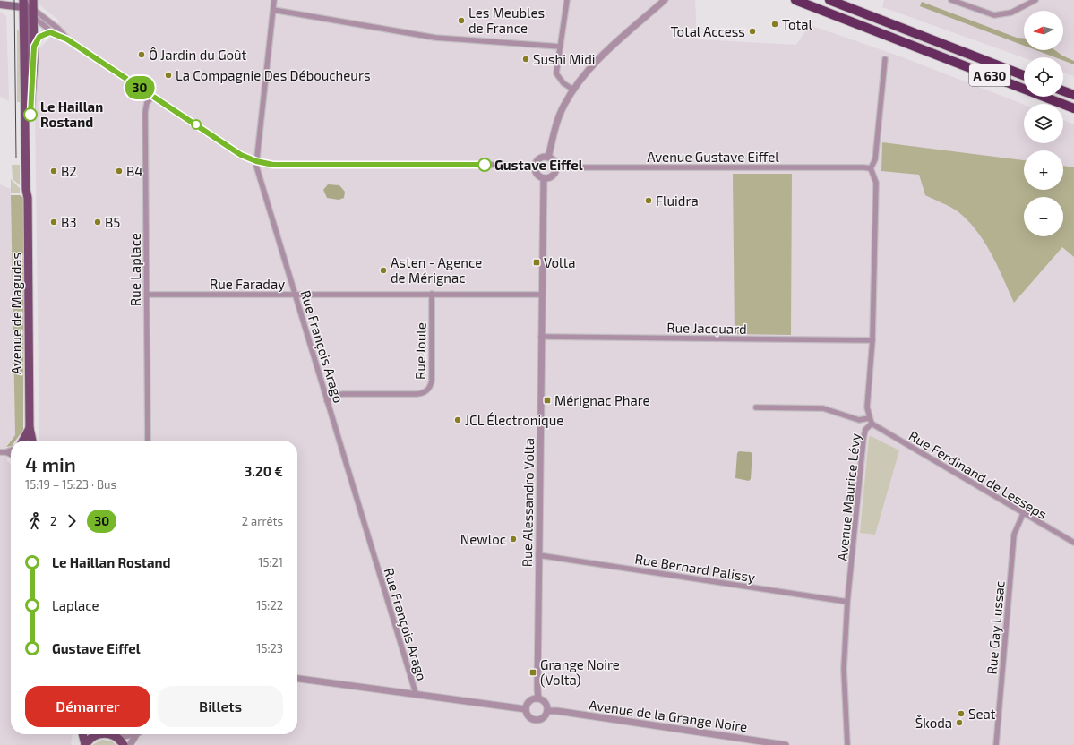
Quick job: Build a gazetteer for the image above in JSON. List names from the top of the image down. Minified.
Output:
{"streets":{"highway":["A 630"],"main road":["Avenue de Magudas"],"street":["Avenue Gustave Eiffel","Rue Laplace","Rue Faraday","Rue Jacquard","Rue François Arago","Rue Joule","Rue Ferdinand de Lesseps","Avenue Maurice Lévy","Rue Alessandro Volta","Rue Bernard Palissy","Rue Gay Lussac","Avenue de la Grange Noire"]},"crossings":[["Avenue Gustave Eiffel","Avenue Maurice Lévy"],["Avenue Gustave Eiffel","Rue Alessandro Volta"],["Rue Laplace","Rue Faraday"],["Rue Faraday","Rue François Arago"],["Rue Faraday","Rue Joule"],["Rue Faraday","Rue Alessandro Volta"],["Rue Jacquard","Avenue Maurice Lévy"],["Rue Jacquard","Rue Alessandro Volta"],["Rue François Arago","Rue Joule"],["Rue Ferdinand de Lesseps","Avenue Maurice Lévy"],["Rue Ferdinand de Lesseps","Rue Gay Lussac"],["Avenue Maurice Lévy","Rue Bernard Palissy"],["Rue Alessandro Volta","Rue Bernard Palissy"],["Rue Alessandro Volta","Avenue de la Grange Noire"]],"places":{"other":["Les Meubles de France","Total","Total Access","Ô Jardin du Goût","Sushi Midi","La Compagnie Des Déboucheurs","Le Haillan Rostand","Gustave Eiffel","B2","B4","Fluidra","B3","B5","Asten - Agence de Mérignac","JCL Électronique","Newloc","Seat","Škoda"],"transit":["Volta","Mérignac Phare","Grange Noire (Volta)"]},"lines":["bus line 30"],"north":"left","page":{"on_map":"30","map_buttons":["+","−"],"heading":["4 min","15:19 – 15:23 · Bus","3.20 €"],"legs":["2","30","2 arrêts"],"list":[{"name":"Le Haillan Rostand","value":"15:21"},{"name":"Laplace","value":"15:22"},{"name":"Gustave Eiffel","value":"15:23"}],"buttons":["Démarrer","Billets"]}}
